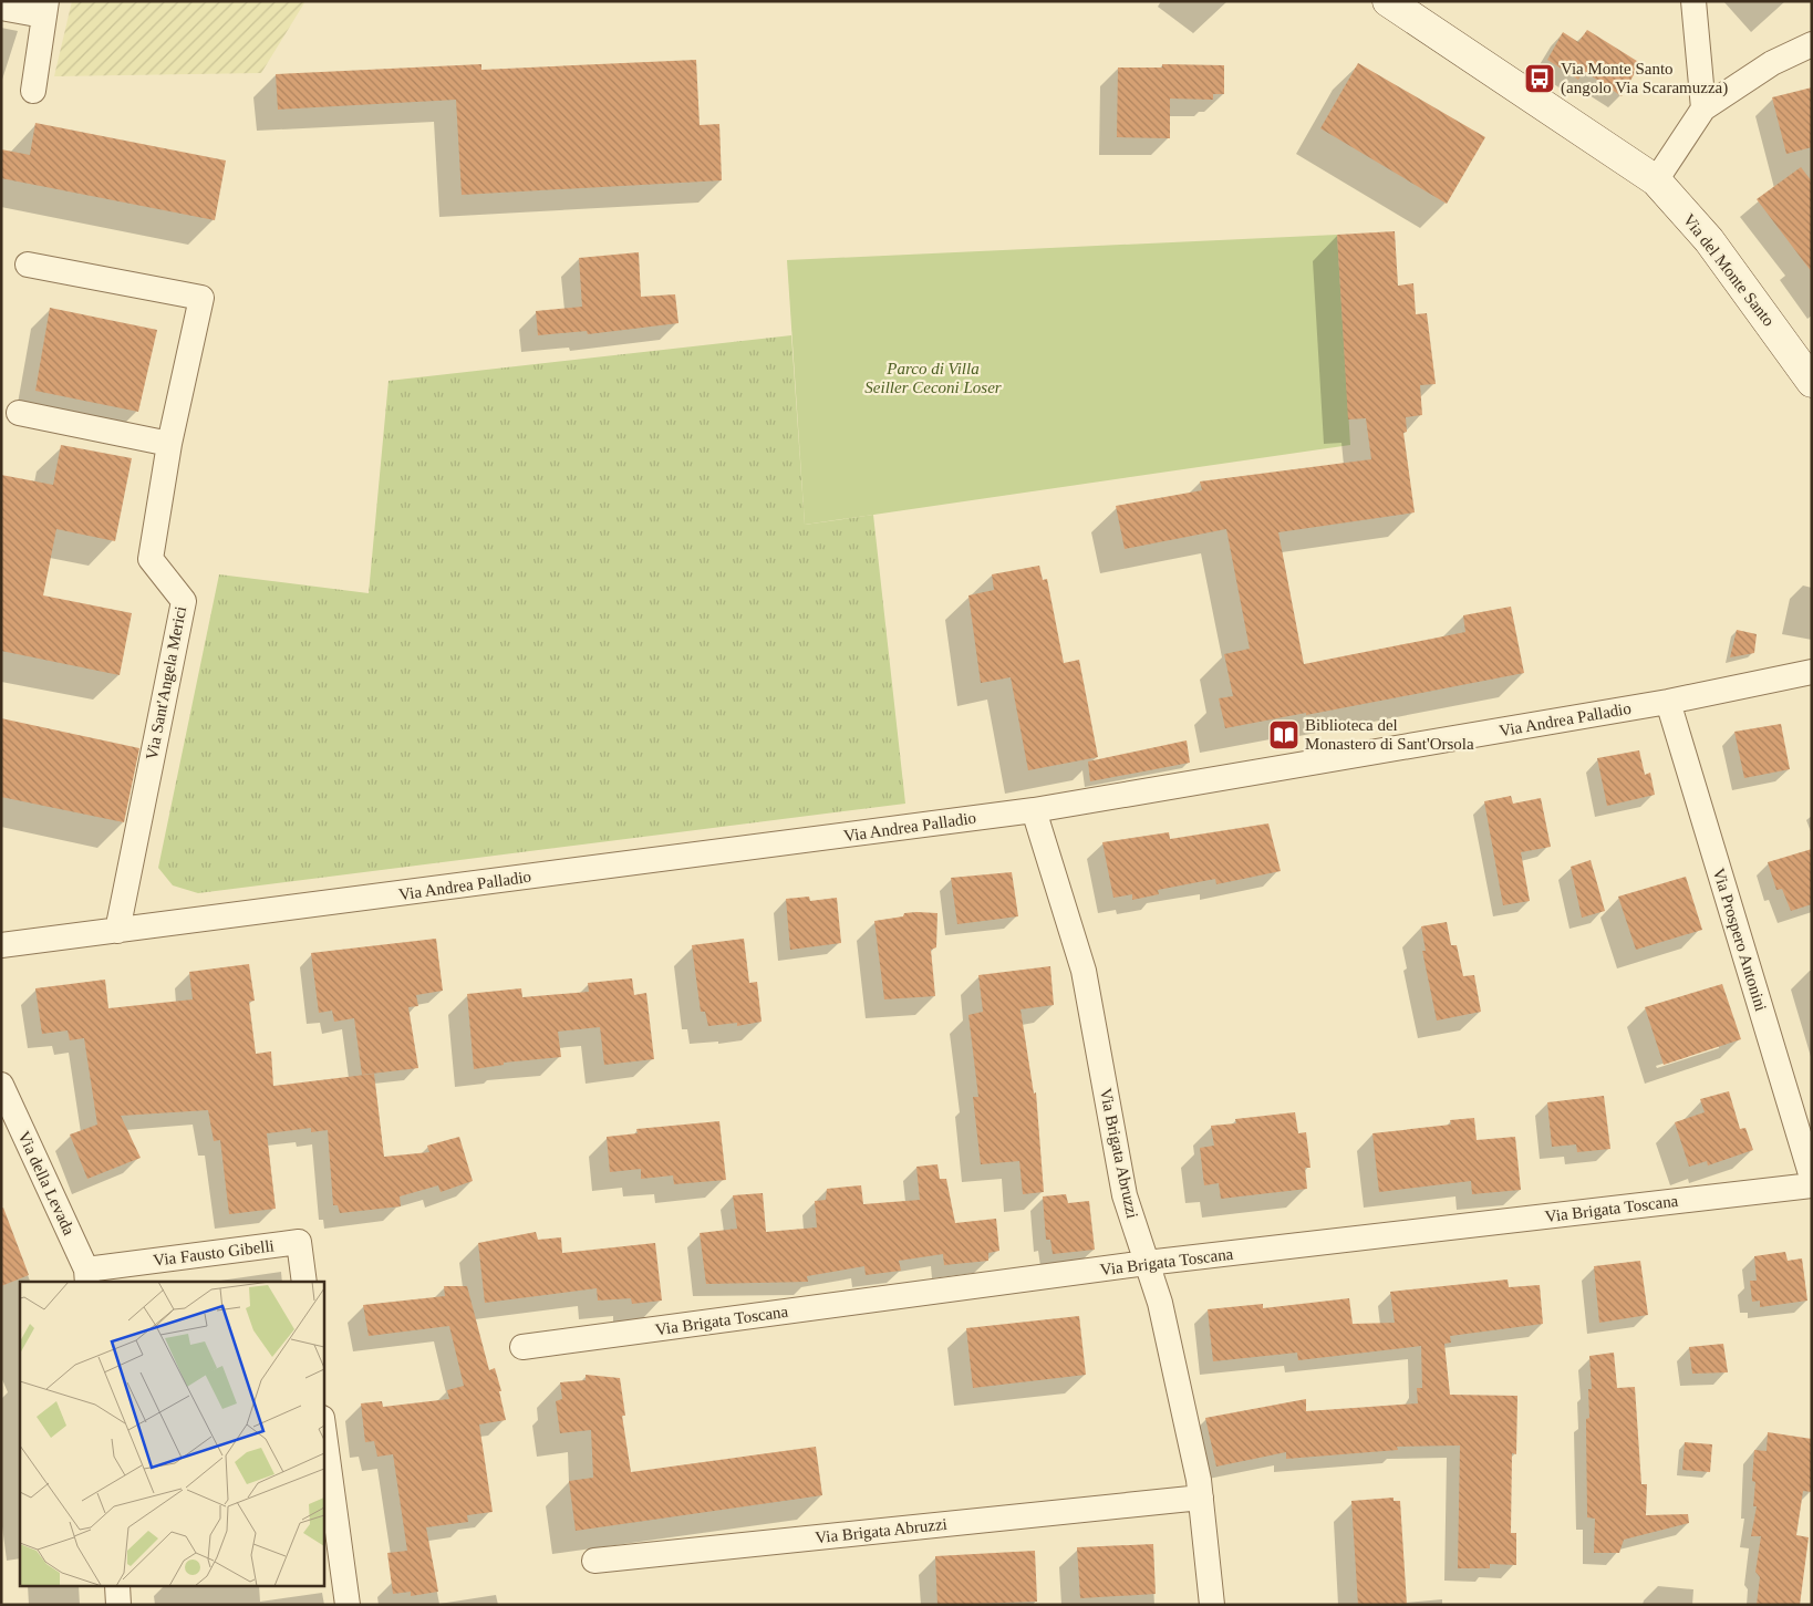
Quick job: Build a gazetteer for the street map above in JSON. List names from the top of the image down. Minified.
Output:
{"streets":{"main road":["Via del Monte Santo"],"street":["Via Sant'Angela Merici","Via Andrea Palladio","Via Prospero Antonini","Via Brigata Abruzzi","Via della Levada","Via Brigata Toscana","Via Fausto Gibelli"]},"crossings":[["Via Sant'Angela Merici","Via Andrea Palladio"],["Via Andrea Palladio","Via Prospero Antonini"],["Via Andrea Palladio","Via Brigata Abruzzi"],["Via Brigata Abruzzi","Via Brigata Toscana"],["Via della Levada","Via Fausto Gibelli"]],"parks":["Parco di Villa Seiller Ceconi Loser"],"places":{"bus stop":["Via Monte Santo (angolo Via Scaramuzza)"],"library":["Biblioteca del Monastero di Sant'Orsola"]}}
